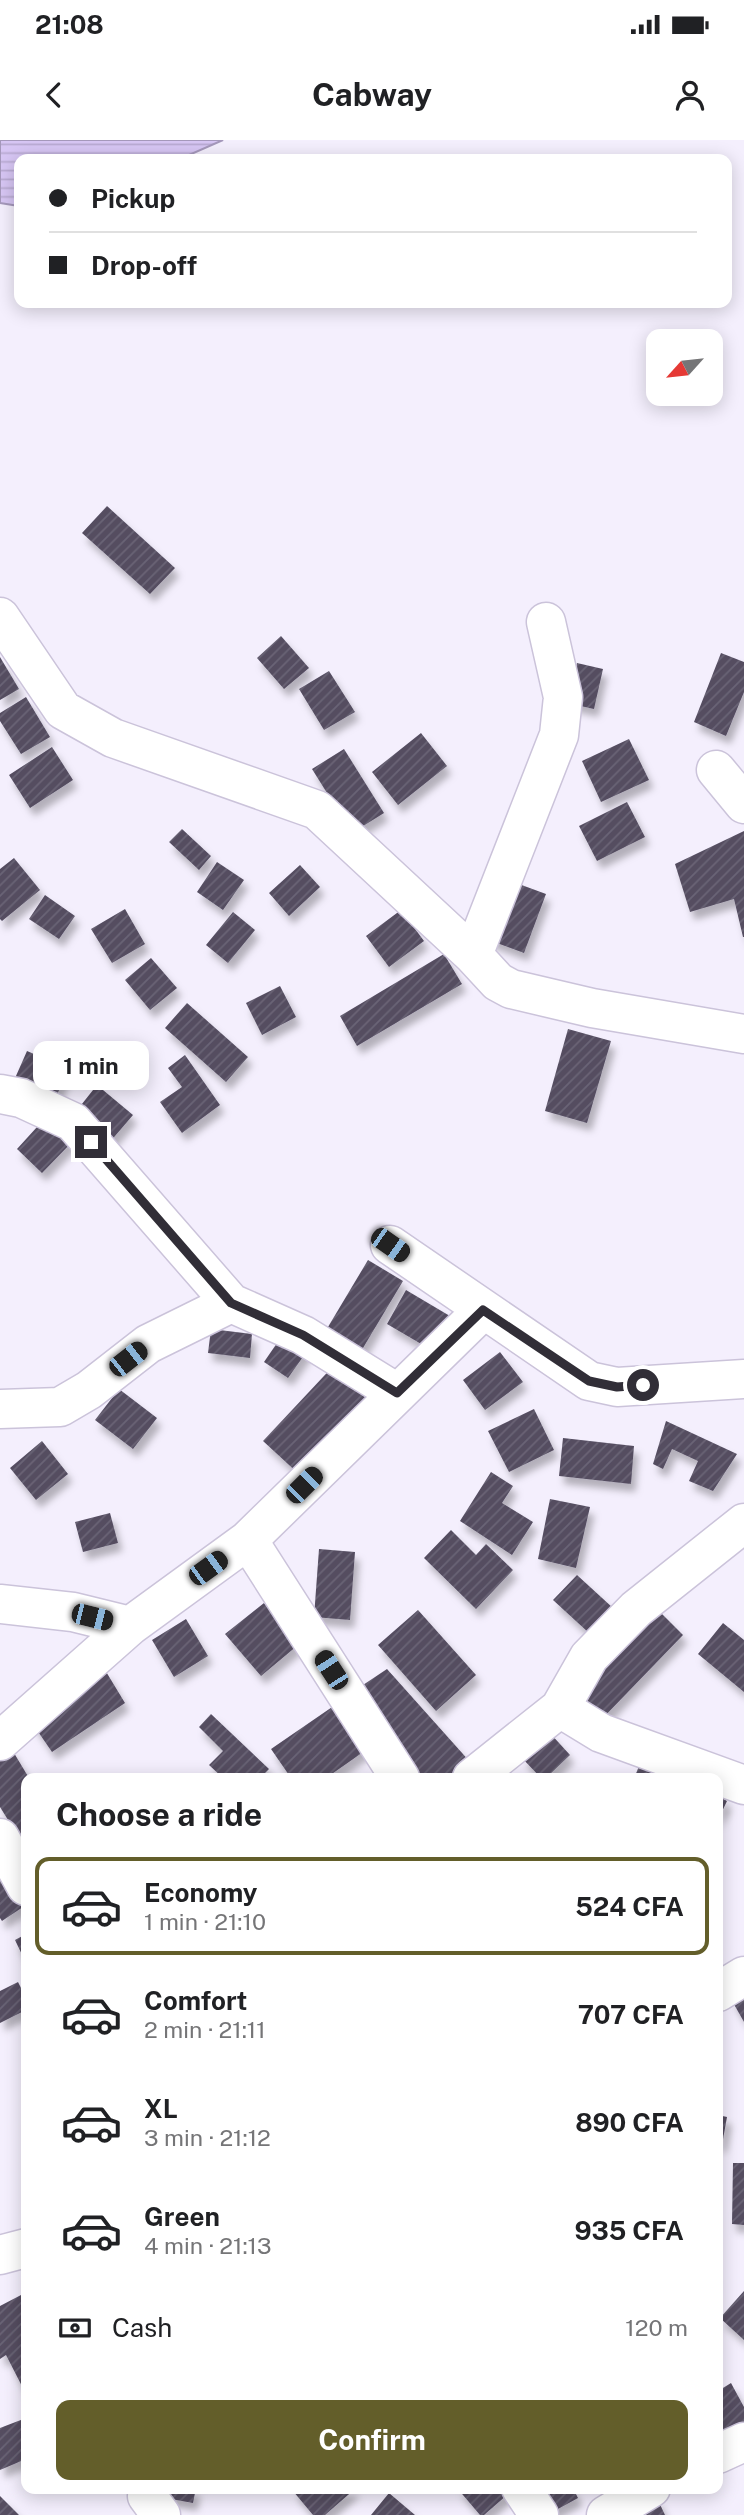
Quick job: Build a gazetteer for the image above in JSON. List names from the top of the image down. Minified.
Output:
{"north":"bottom left","page":{"status":"21:08","header":"Cabway","banner":["Pickup","Drop-off"],"bubble":"1 min","heading":"Choose a ride","list":[{"name":"Economy","note":"1 min · 21:10","value":"524 CFA"},{"name":"Comfort","note":"2 min · 21:11","value":"707 CFA"},{"name":"XL","note":"3 min · 21:12","value":"890 CFA"},{"name":"Green","note":"4 min · 21:13","value":"935 CFA"}],"pay":["Cash","120 m"],"buttons":"Confirm"}}
